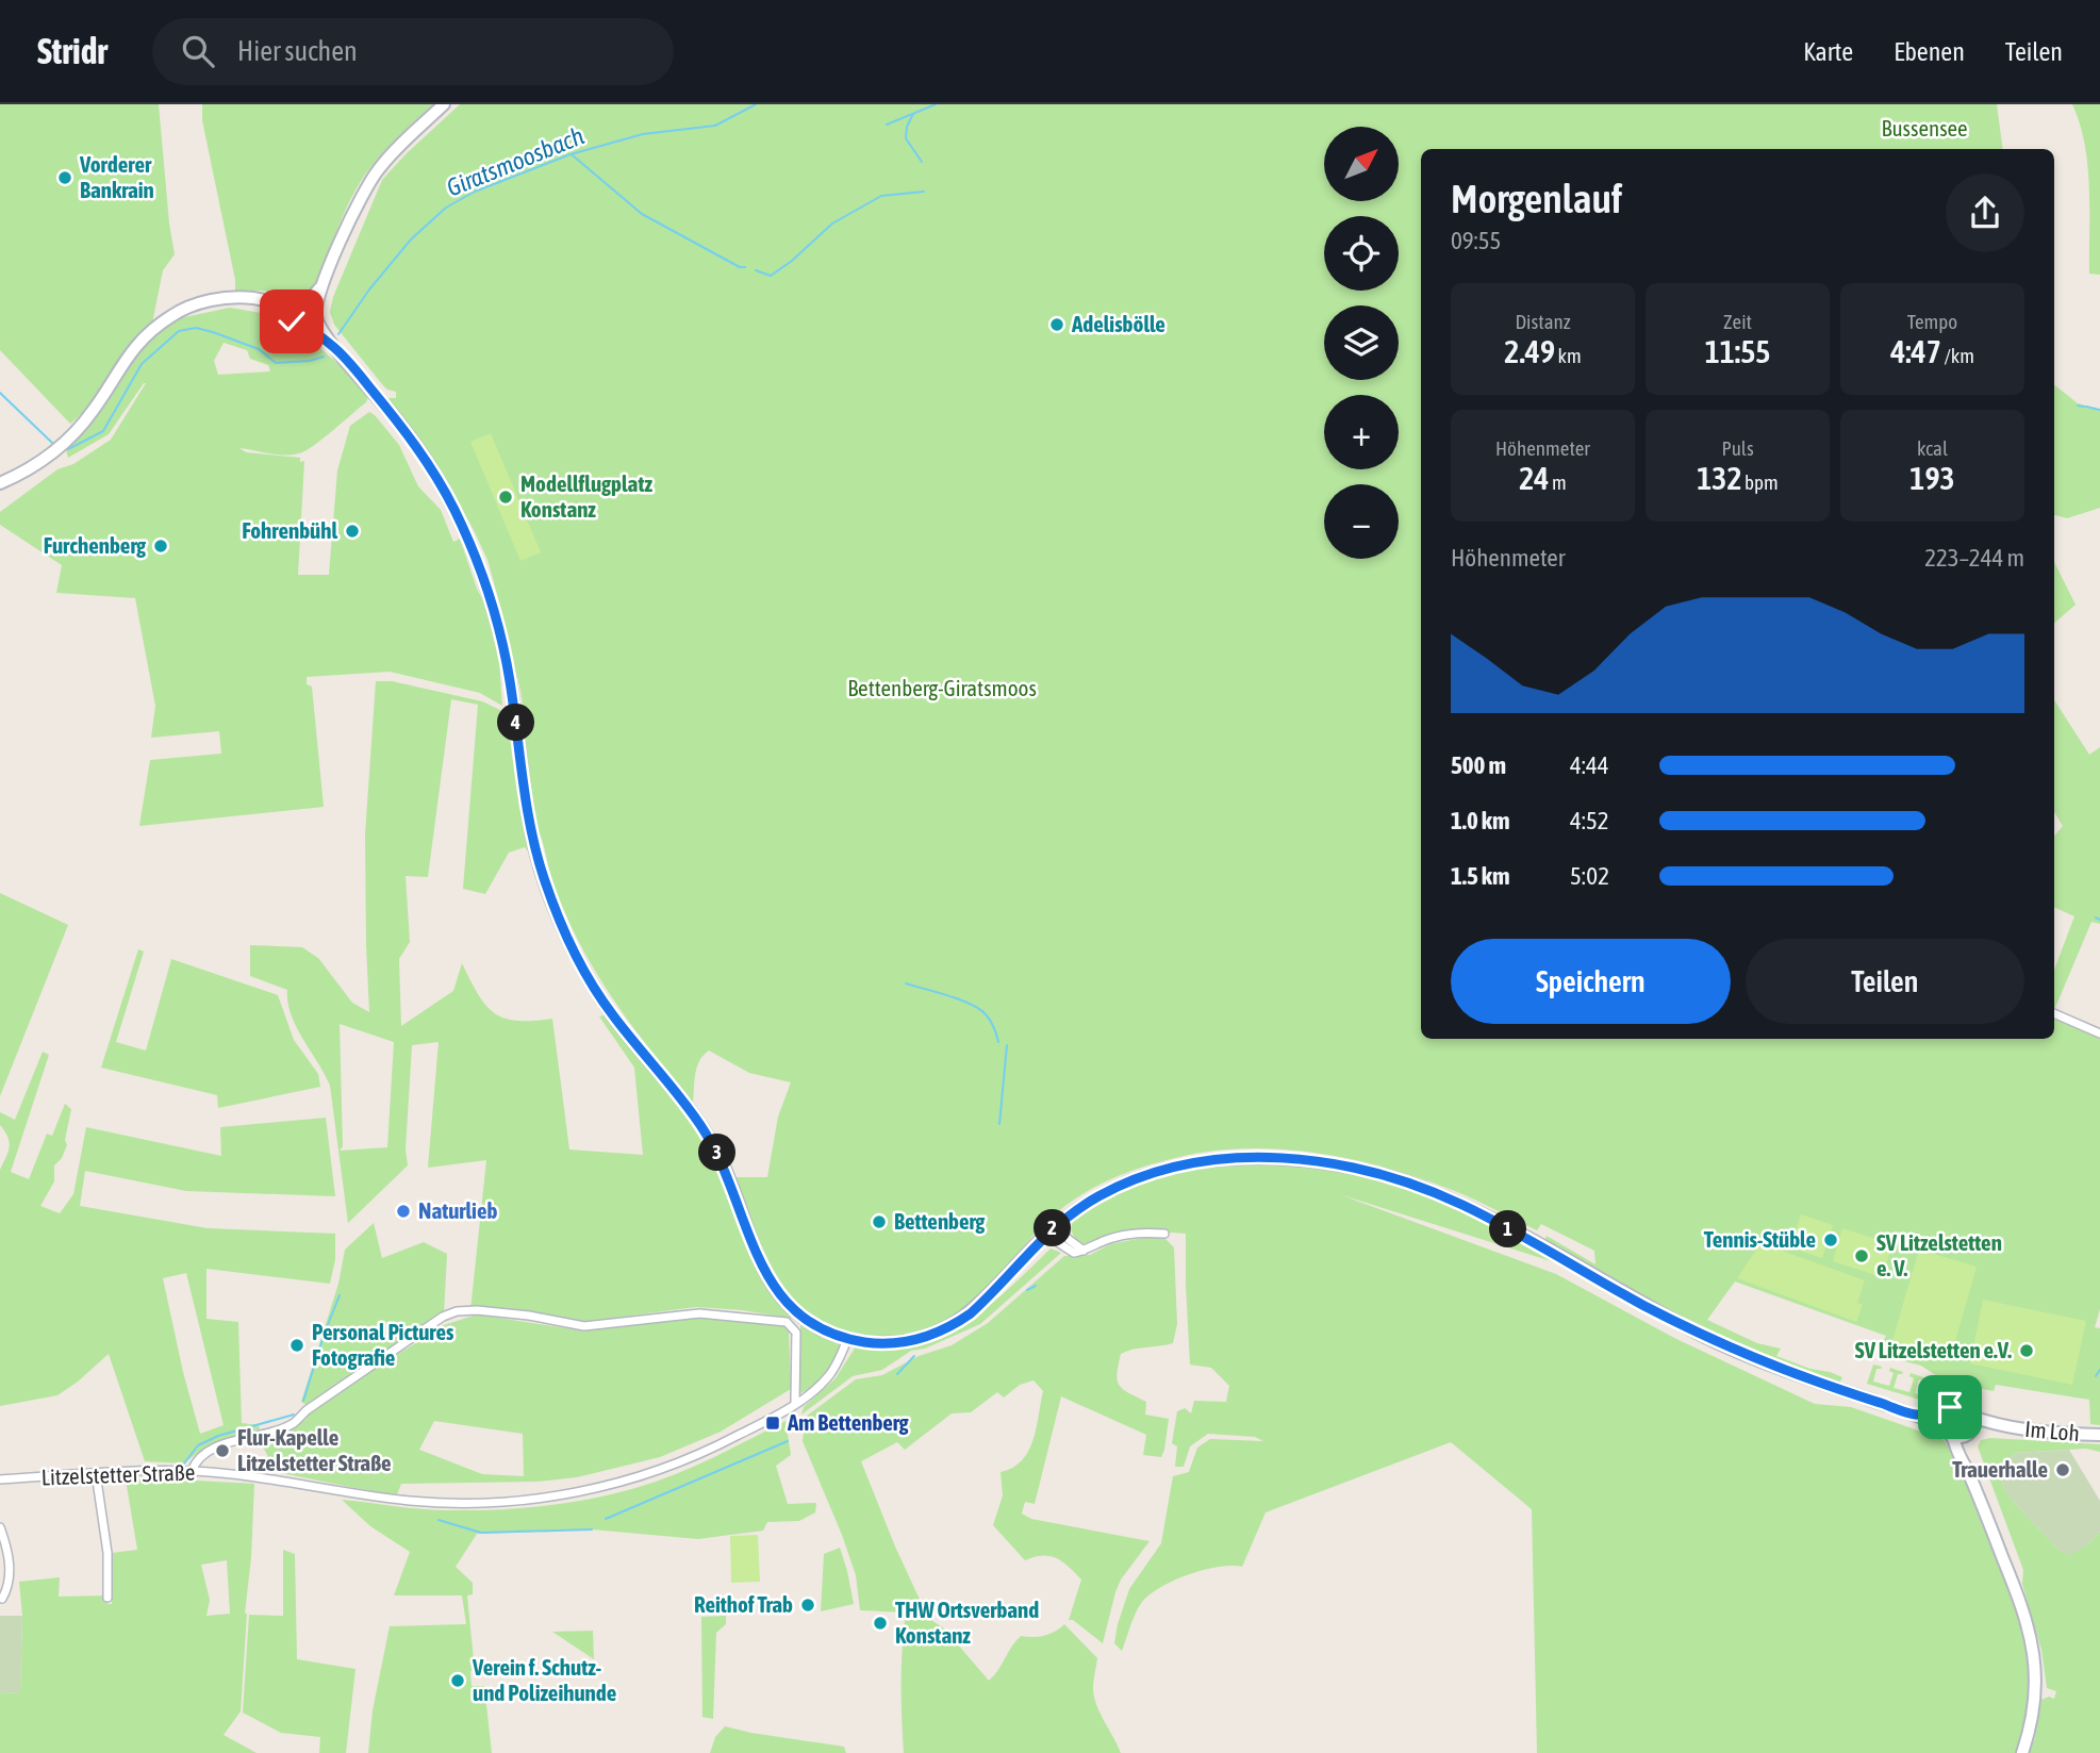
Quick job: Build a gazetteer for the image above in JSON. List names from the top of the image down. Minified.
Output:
{"streets":{"main road":["Im Loh"],"street":["Litzelstetter Straße"]},"water":["Giratsmoosbach"],"parks":["Bussensee","Bettenberg-Giratsmoos"],"places":{"other":["Vorderer Bankrain","Adelisbölle","Modellflugplatz Konstanz","Fohrenbühl","Furchenberg","Naturlieb","Bettenberg","Tennis-Stüble","SV Litzelstetten e. V.","Personal Pictures Fotografie","SV Litzelstetten e.V.","Flur-Kapelle Litzelstetter Straße","Trauerhalle","Reithof Trab","THW Ortsverband Konstanz","Verein f. Schutz- und Polizeihunde"],"transit":["Am Bettenberg"]},"north":"top right","page":{"header":"Stridr","search":"Hier suchen","nav":["Karte","Ebenen","Teilen"],"map_buttons":["+","−"],"heading":["Morgenlauf","09:55"],"stats":[["Distanz","2.49 km"],["Zeit","11:55"],["Tempo","4:47 /km"],["Höhenmeter","24 m"],["Puls","132 bpm"],["kcal","193"]],"chart":["Höhenmeter","223–244 m"],"pins":["4","3","2","1"],"list":[{"name":"500 m","note":"4:44"},{"name":"1.0 km","note":"4:52"},{"name":"1.5 km","note":"5:02"}],"buttons":["Speichern","Teilen"]}}
